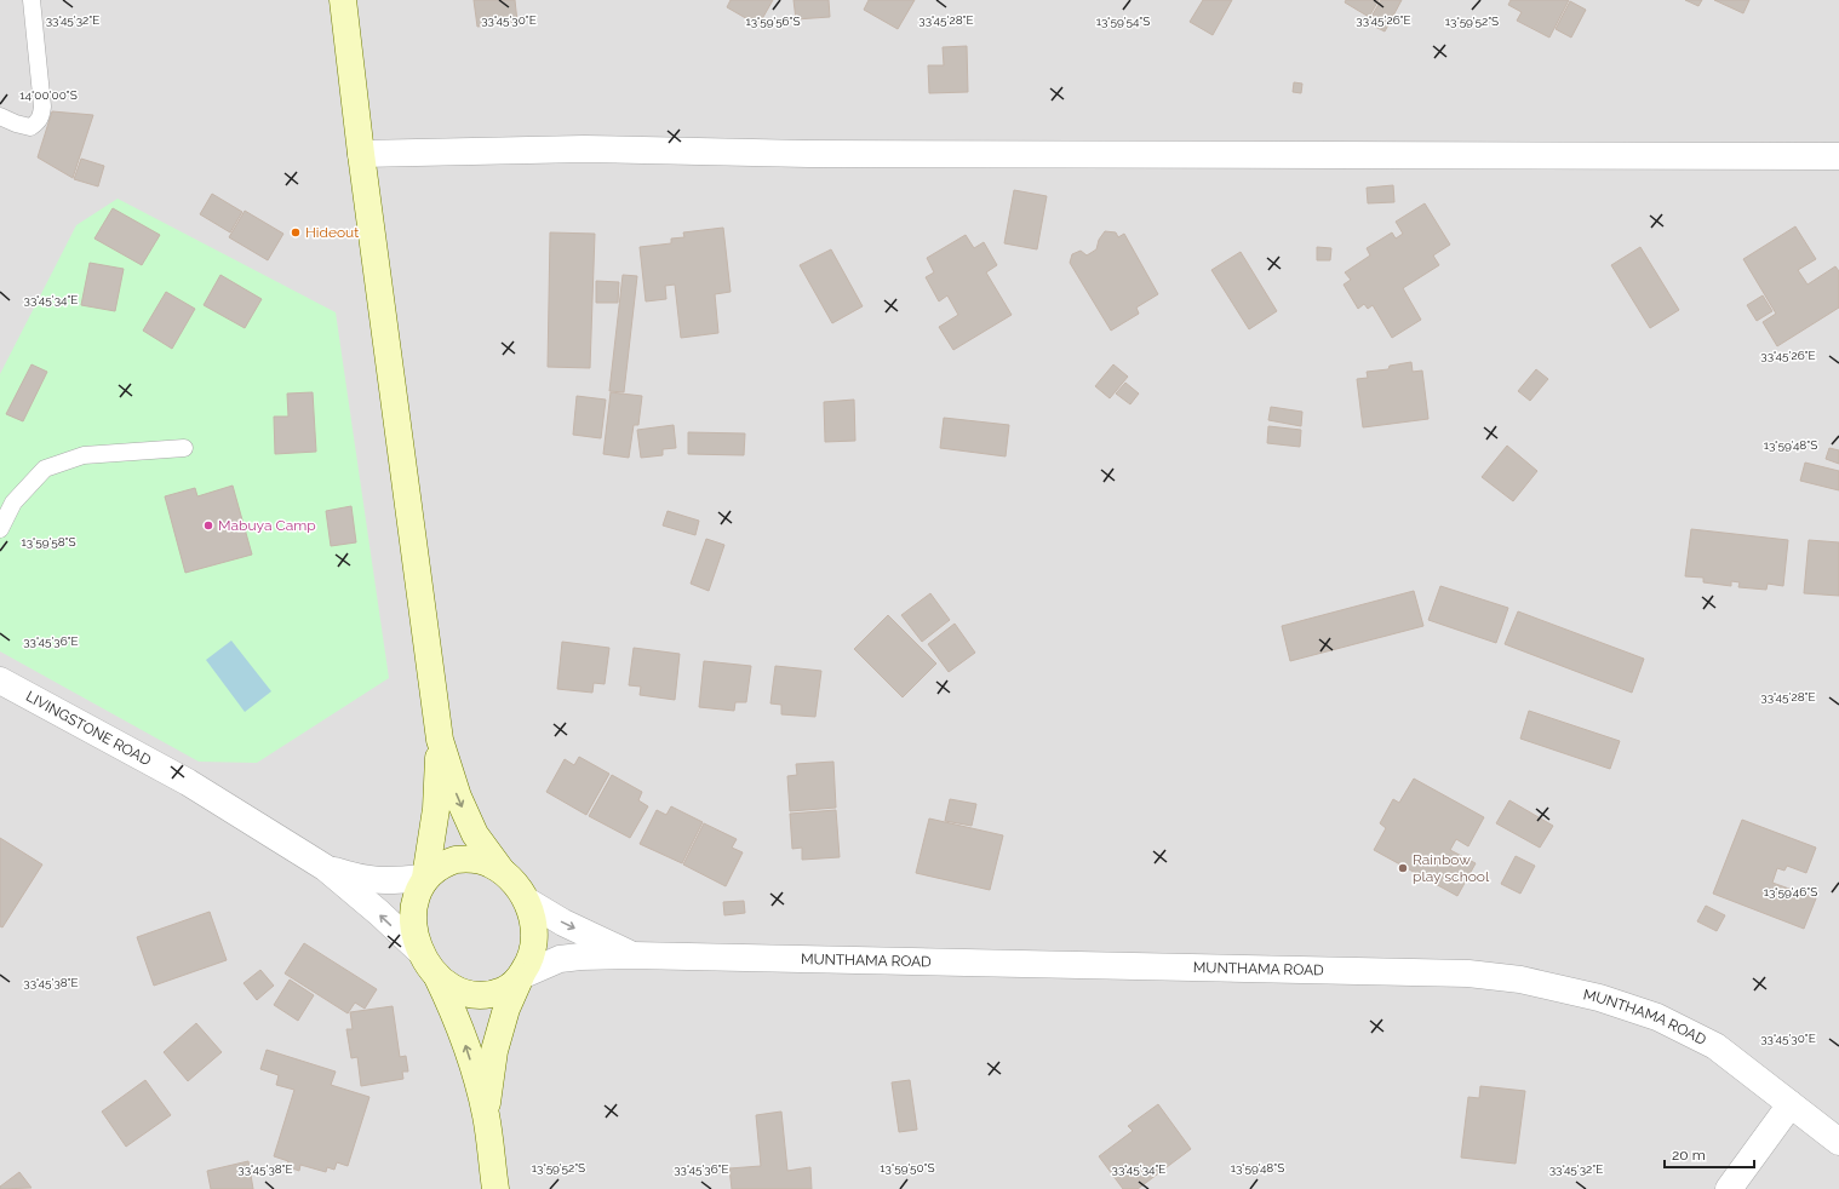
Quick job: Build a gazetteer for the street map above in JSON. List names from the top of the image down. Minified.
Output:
{"streets":{"street":["LIVINGSTONE ROAD","MUNTHAMA ROAD"]},"crossings":[["LIVINGSTONE ROAD","MUNTHAMA ROAD"]],"places":["Hideout","Mabuya Camp","Rainbow play school"],"scale_bar":"20 m","coordinates":["33°45'32\"E","33°45'30\"E","33°45'28\"E","33°45'26\"E","13°59'56\"S","13°59'54\"S","13°59'52\"S","14°00'00\"S","33°45'34\"E","13°59'48\"S","13°59'58\"S","33°45'36\"E","13°59'46\"S","33°45'38\"E","13°59'50\"S"]}
